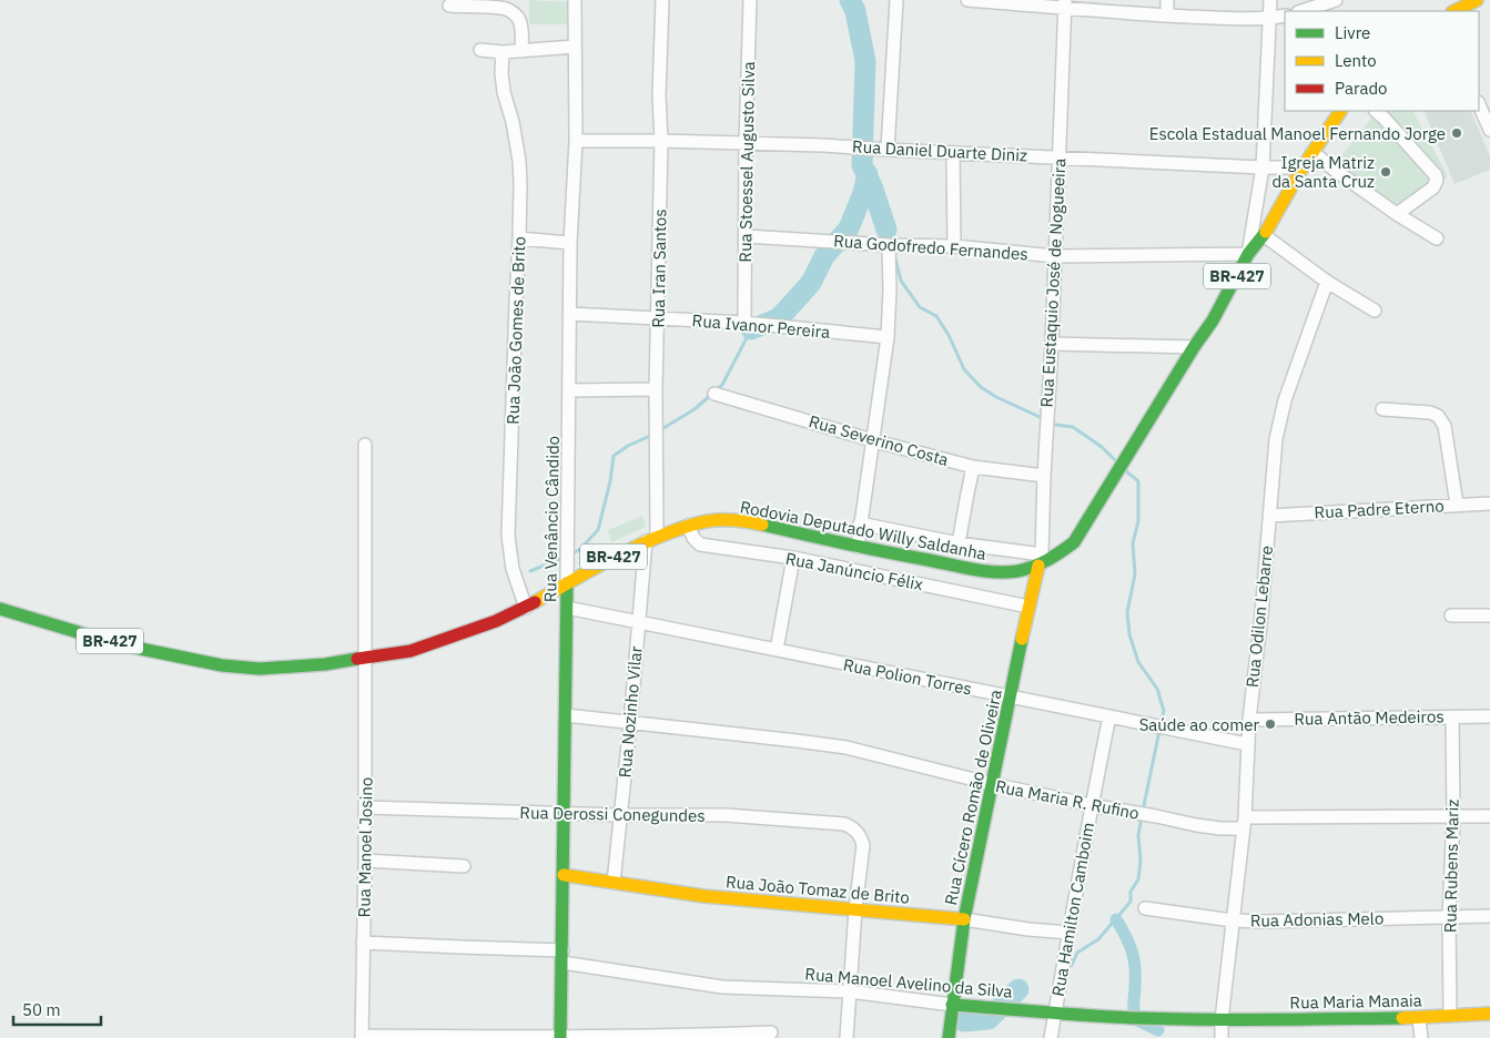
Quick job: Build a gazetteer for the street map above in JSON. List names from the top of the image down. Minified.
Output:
{"streets":{"street":["Rua Daniel Duarte Diniz","Rua Stoessel Augusto Silva","Rua Godofredo Fernandes","Rua Iran Santos","BR-427","Rua Eustaquio José de Nogueeira","Rua Ivanor Pereira","Rua João Gomes de Brito","Rua Severino Costa","Rua Padre Eterno","Rua Venâncio Cândido","Rodovia Deputado Willy Saldanha","Rua Janúncio Félix","Rua Odilon Lebarre","Rua Polion Torres","Rua Nozinho Vilar","Rua Antão Medeiros","Rua Cícero Romão de Oliveira","Rua Maria R. Rufino","Rua Derossi Conegundes","Rua Manoel Josino","Rua Rubens Mariz","Rua João Tomaz de Brito","Rua Hamilton Camboim","Rua Adonias Melo","Rua Manoel Avelino da Silva","Rua Maria Manaia"]},"crossings":[["Rua Daniel Duarte Diniz","Rua Stoessel Augusto Silva"],["Rua Daniel Duarte Diniz","Rua Iran Santos"],["Rua Daniel Duarte Diniz","Rua Eustaquio José de Nogueeira"],["Rua Daniel Duarte Diniz","Rua Venâncio Cândido"],["Rua Daniel Duarte Diniz","Rodovia Deputado Willy Saldanha"],["Rua Stoessel Augusto Silva","Rua Godofredo Fernandes"],["Rua Stoessel Augusto Silva","Rua Ivanor Pereira"],["Rua Godofredo Fernandes","Rua Eustaquio José de Nogueeira"],["Rua Godofredo Fernandes","Rodovia Deputado Willy Saldanha"],["Rua Iran Santos","Rua Ivanor Pereira"],["Rua Iran Santos","Rodovia Deputado Willy Saldanha"],["Rua Iran Santos","Rua Nozinho Vilar"],["Rua Eustaquio José de Nogueeira","Rua Severino Costa"],["Rua Eustaquio José de Nogueeira","Rodovia Deputado Willy Saldanha"],["Rua Eustaquio José de Nogueeira","Rua Cícero Romão de Oliveira"],["Rua Ivanor Pereira","Rua Venâncio Cândido"],["Rua João Gomes de Brito","Rodovia Deputado Willy Saldanha"],["Rua Padre Eterno","Rua Odilon Lebarre"],["Rua Venâncio Cândido","Rodovia Deputado Willy Saldanha"],["Rua Venâncio Cândido","Rua Polion Torres"],["Rua Venâncio Cândido","Rua Maria R. Rufino"],["Rua Venâncio Cândido","Rua Derossi Conegundes"],["Rua Venâncio Cândido","Rua João Tomaz de Brito"],["Rua Venâncio Cândido","Rua Manoel Avelino da Silva"],["Rodovia Deputado Willy Saldanha","Rua Janúncio Félix"],["Rodovia Deputado Willy Saldanha","Rua Nozinho Vilar"],["Rodovia Deputado Willy Saldanha","Rua Cícero Romão de Oliveira"],["Rodovia Deputado Willy Saldanha","Rua Manoel Josino"],["Rua Janúncio Félix","Rua Cícero Romão de Oliveira"],["Rua Odilon Lebarre","Rua Polion Torres"],["Rua Odilon Lebarre","Rua Antão Medeiros"],["Rua Odilon Lebarre","Rua Maria R. Rufino"],["Rua Odilon Lebarre","Rua Adonias Melo"],["Rua Odilon Lebarre","Rua Manoel Avelino da Silva"],["Rua Odilon Lebarre","Rua Maria Manaia"],["Rua Polion Torres","Rua Nozinho Vilar"],["Rua Polion Torres","Rua Cícero Romão de Oliveira"],["Rua Polion Torres","Rua Hamilton Camboim"],["Rua Nozinho Vilar","Rua Maria R. Rufino"],["Rua Nozinho Vilar","Rua Derossi Conegundes"],["Rua Nozinho Vilar","Rua João Tomaz de Brito"],["Rua Antão Medeiros","Rua Rubens Mariz"],["Rua Cícero Romão de Oliveira","Rua Maria R. Rufino"],["Rua Cícero Romão de Oliveira","Rua João Tomaz de Brito"],["Rua Cícero Romão de Oliveira","Rua Manoel Avelino da Silva"],["Rua Maria R. Rufino","Rua Rubens Mariz"],["Rua Maria R. Rufino","Rua Hamilton Camboim"],["Rua Derossi Conegundes","Rua Manoel Josino"],["Rua Derossi Conegundes","Rua João Tomaz de Brito"],["Rua Manoel Josino","Rua Manoel Avelino da Silva"],["Rua Rubens Mariz","Rua Adonias Melo"],["Rua Rubens Mariz","Rua Maria Manaia"],["Rua João Tomaz de Brito","Rua Hamilton Camboim"],["Rua Hamilton Camboim","Rua Manoel Avelino da Silva"],["Rua Manoel Avelino da Silva","Rua Maria Manaia"]],"places":["Escola Estadual Manoel Fernando Jorge","Igreja Matriz da Santa Cruz","Saúde ao comer"],"legend":["Livre","Lento","Parado"],"scale_bar":"50 m"}
